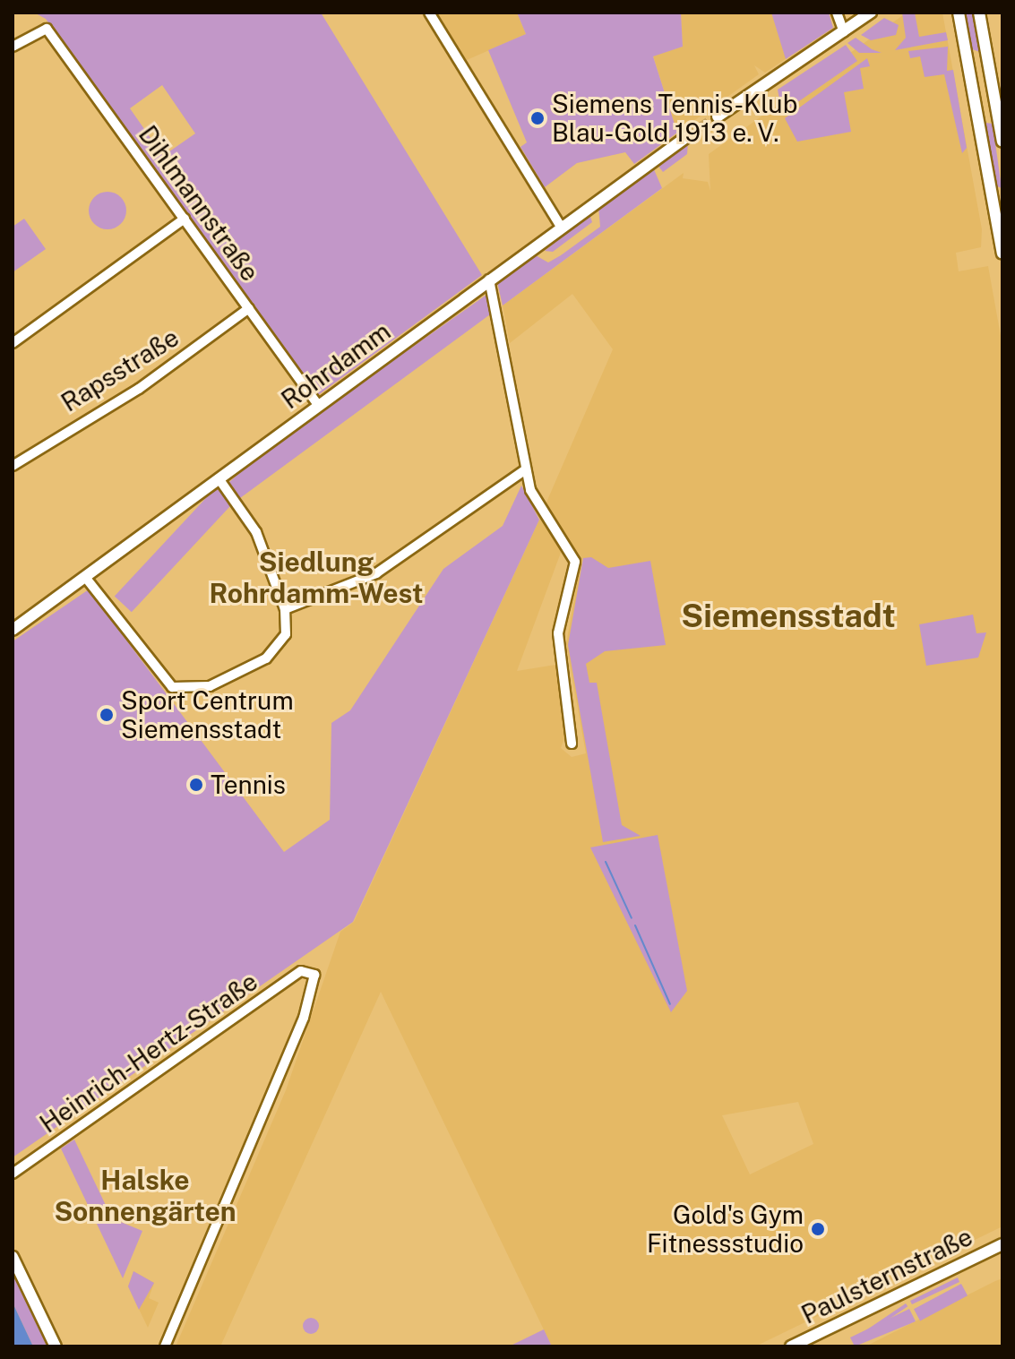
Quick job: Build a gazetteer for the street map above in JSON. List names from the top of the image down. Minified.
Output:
{"streets":{"main road":["Rohrdamm","Paulsternstraße"],"street":["Dihlmannstraße","Rapsstraße","Heinrich-Hertz-Straße"]},"crossings":[["Dihlmannstraße","Rohrdamm"],["Dihlmannstraße","Rapsstraße"]],"districts":["Siedlung Rohrdamm-West","Siemensstadt","Halske Sonnengärten"],"places":["Siemens Tennis-Klub Blau-Gold 1913 e. V.","Sport Centrum Siemensstadt","Tennis","Gold's Gym Fitnessstudio"]}
